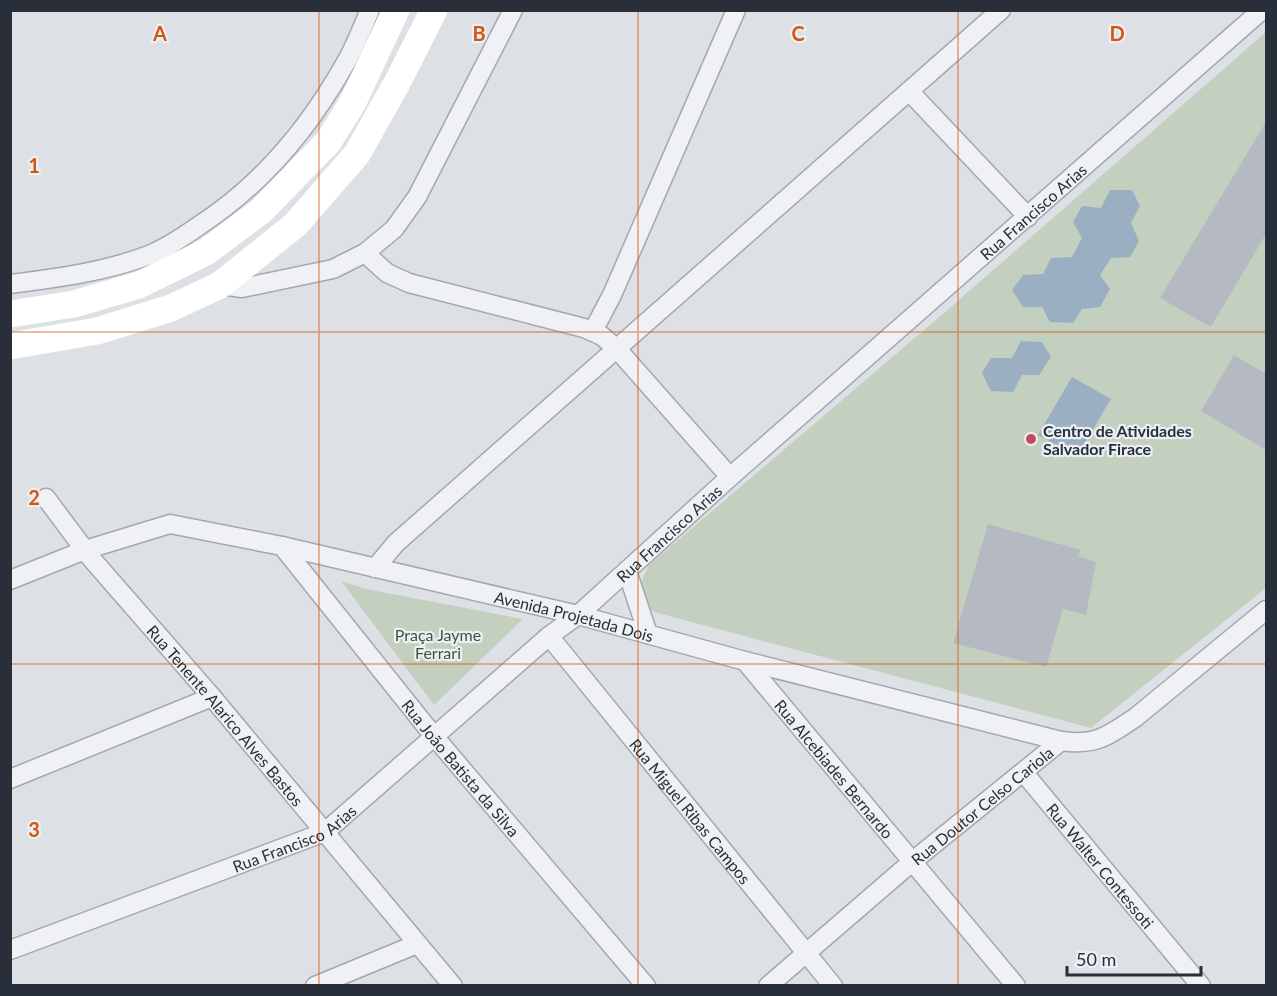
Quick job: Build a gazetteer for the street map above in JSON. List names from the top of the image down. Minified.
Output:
{"streets":{"street":["Rua Francisco Arias","Avenida Projetada Dois","Rua Tenente Alarico Alves Bastos","Rua João Batista da Silva","Rua Alcebiades Bernardo","Rua Doutor Celso Cariola","Rua Miguel Ribas Campos","Rua Walter Contessoti"]},"crossings":[["Rua Francisco Arias","Avenida Projetada Dois"],["Rua Francisco Arias","Rua Tenente Alarico Alves Bastos"],["Rua Francisco Arias","Rua João Batista da Silva"],["Rua Francisco Arias","Rua Miguel Ribas Campos"],["Avenida Projetada Dois","Rua Tenente Alarico Alves Bastos"],["Avenida Projetada Dois","Rua João Batista da Silva"],["Avenida Projetada Dois","Rua Alcebiades Bernardo"],["Avenida Projetada Dois","Rua Doutor Celso Cariola"],["Rua Alcebiades Bernardo","Rua Doutor Celso Cariola"],["Rua Doutor Celso Cariola","Rua Miguel Ribas Campos"],["Rua Doutor Celso Cariola","Rua Walter Contessoti"]],"parks":["Praça Jayme Ferrari"],"places":["Centro de Atividades Salvador Firace"],"scale_bar":"50 m","grid":{"columns":["A","B","C","D"],"rows":["1","2","3"]}}
